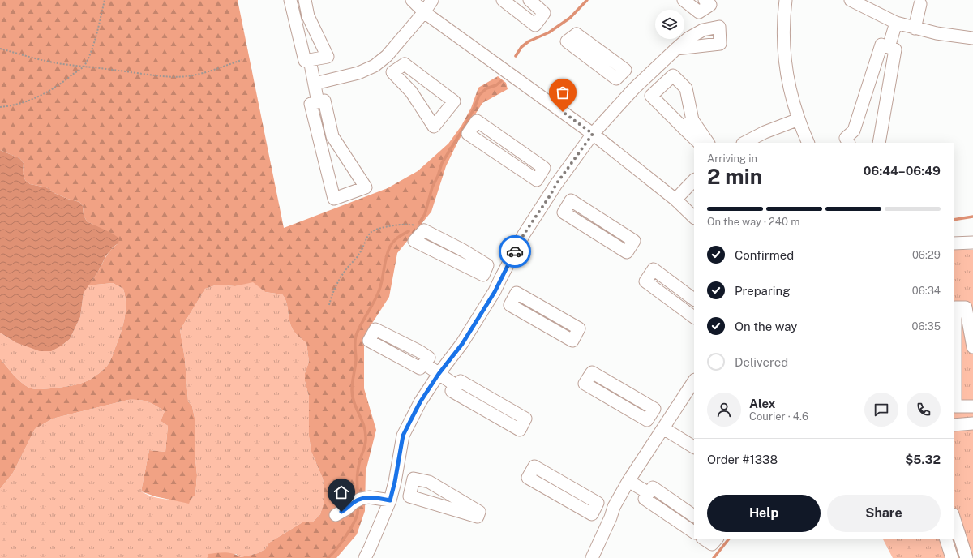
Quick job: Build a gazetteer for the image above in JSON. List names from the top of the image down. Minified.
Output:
{"page":{"heading":["2 min","Arriving in","06:44–06:49"],"panel":["Alex","Courier · 4.6","Order #1338","$5.32"],"bar":"On the way · 240 m","list":[["Confirmed","06:29"],["Preparing","06:34"],["On the way","06:35"],"Delivered"],"buttons":["Help","Share"]}}
